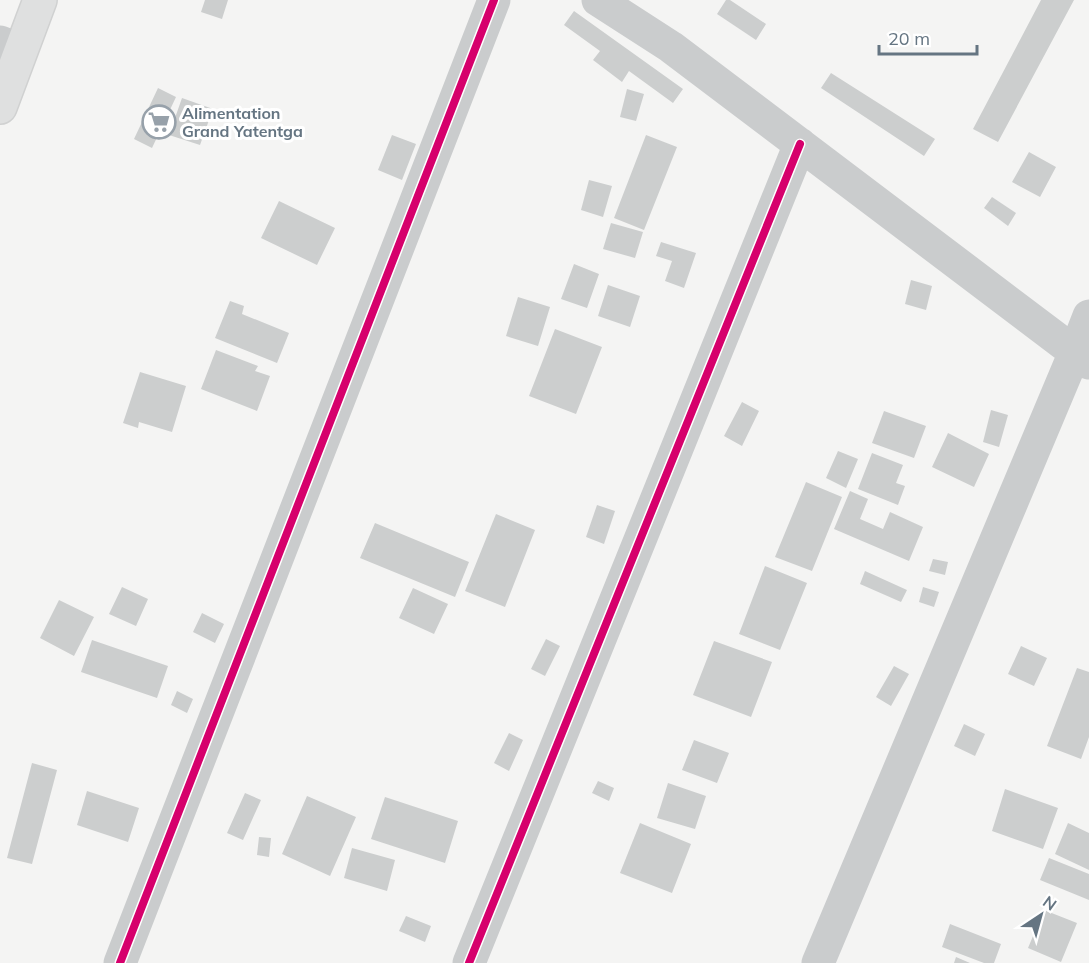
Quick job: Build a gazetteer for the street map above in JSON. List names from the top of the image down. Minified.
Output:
{"places":{"supermarket":["Alimentation Grand Yatentga"]},"scale_bar":"20 m","north":"top right"}
